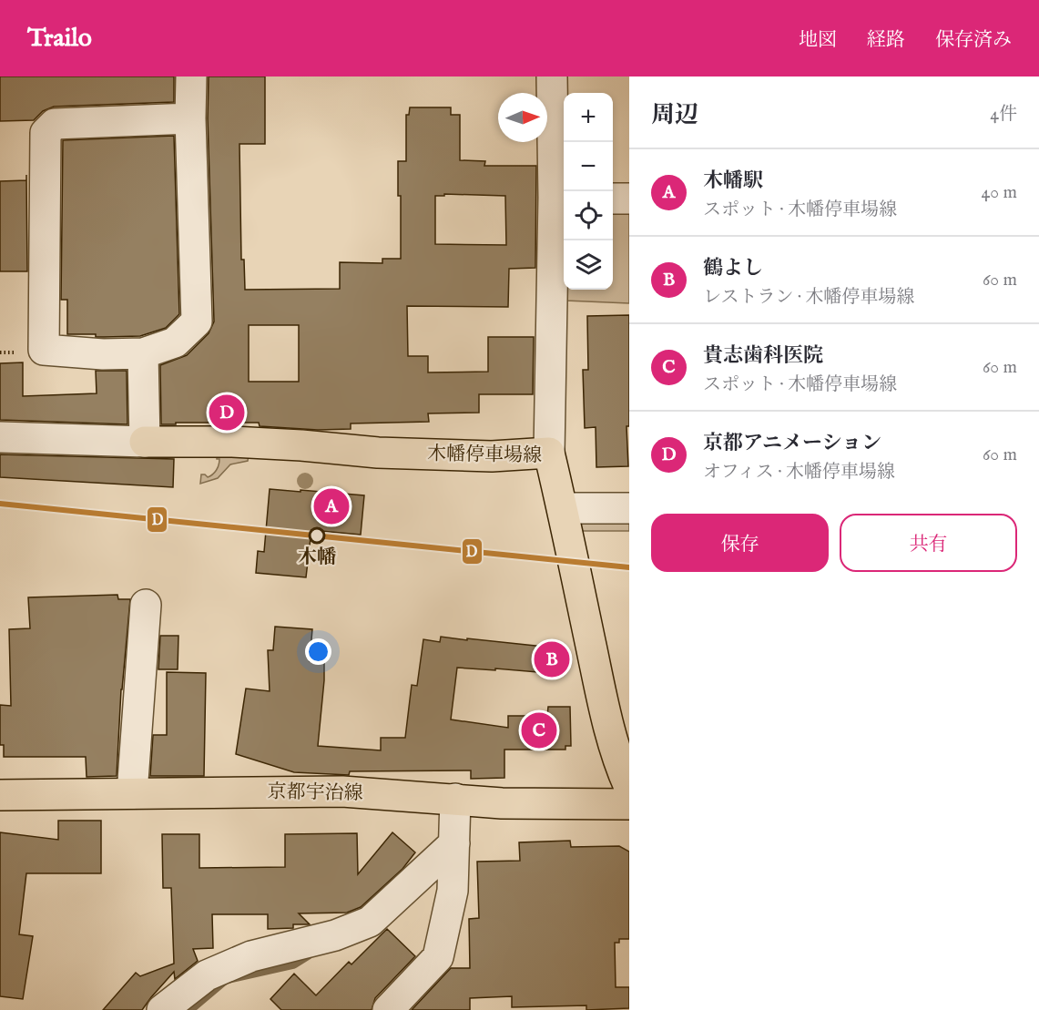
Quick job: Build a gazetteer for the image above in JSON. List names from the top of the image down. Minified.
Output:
{"streets":{"main road":["木幡停車場線","京都宇治線"]},"places":["木幡"],"lines":["transit line D"],"north":"right","page":{"header":"Trailo","nav":["地図","経路","保存済み"],"heading":["周辺","4件"],"map_buttons":["+","−"],"list":[{"mark":"A","name":"木幡駅","note":"スポット · 木幡停車場線","value":"40 m"},{"mark":"B","name":"鶴よし","note":"レストラン · 木幡停車場線","value":"60 m"},{"mark":"C","name":"貴志歯科医院","note":"スポット · 木幡停車場線","value":"60 m"},{"mark":"D","name":"京都アニメーション","note":"オフィス · 木幡停車場線","value":"60 m"}],"pins":["D","A","B","C"],"buttons":["保存","共有"]}}
